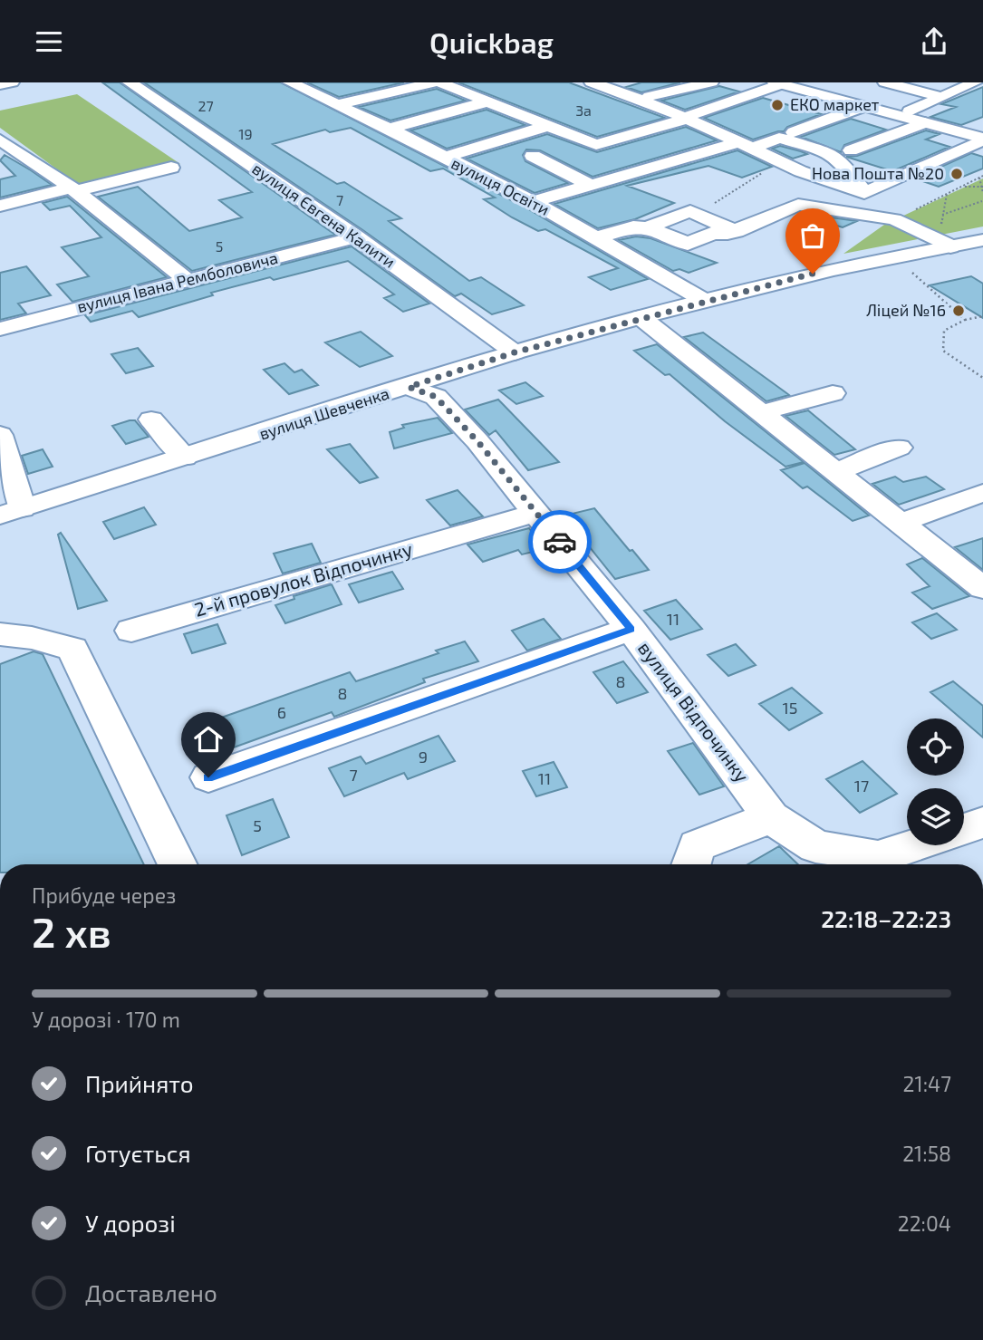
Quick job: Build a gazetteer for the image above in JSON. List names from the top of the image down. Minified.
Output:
{"streets":{"street":["вулиця Освіти","вулиця Євгена Калити","вулиця Івана Ремболовича","вулиця Шевченка","2-й провулок Відпочинку","вулиця Відпочинку"]},"crossings":[["вулиця Освіти","вулиця Шевченка"],["вулиця Євгена Калити","вулиця Івана Ремболовича"],["вулиця Євгена Калити","вулиця Шевченка"],["вулиця Шевченка","вулиця Відпочинку"],["2-й провулок Відпочинку","вулиця Відпочинку"]],"places":["ЕКО маркет","Нова Пошта №20","Ліцей №16"],"house_numbers":["27","3а","19","7","5","11","8","8","15","6","9","7","11","17","5"],"page":{"header":"Quickbag","heading":["2 хв","Прибуде через","22:18–22:23"],"bar":"У дорозі · 170 m","list":[["Прийнято","21:47"],["Готується","21:58"],["У дорозі","22:04"],"Доставлено"]}}
